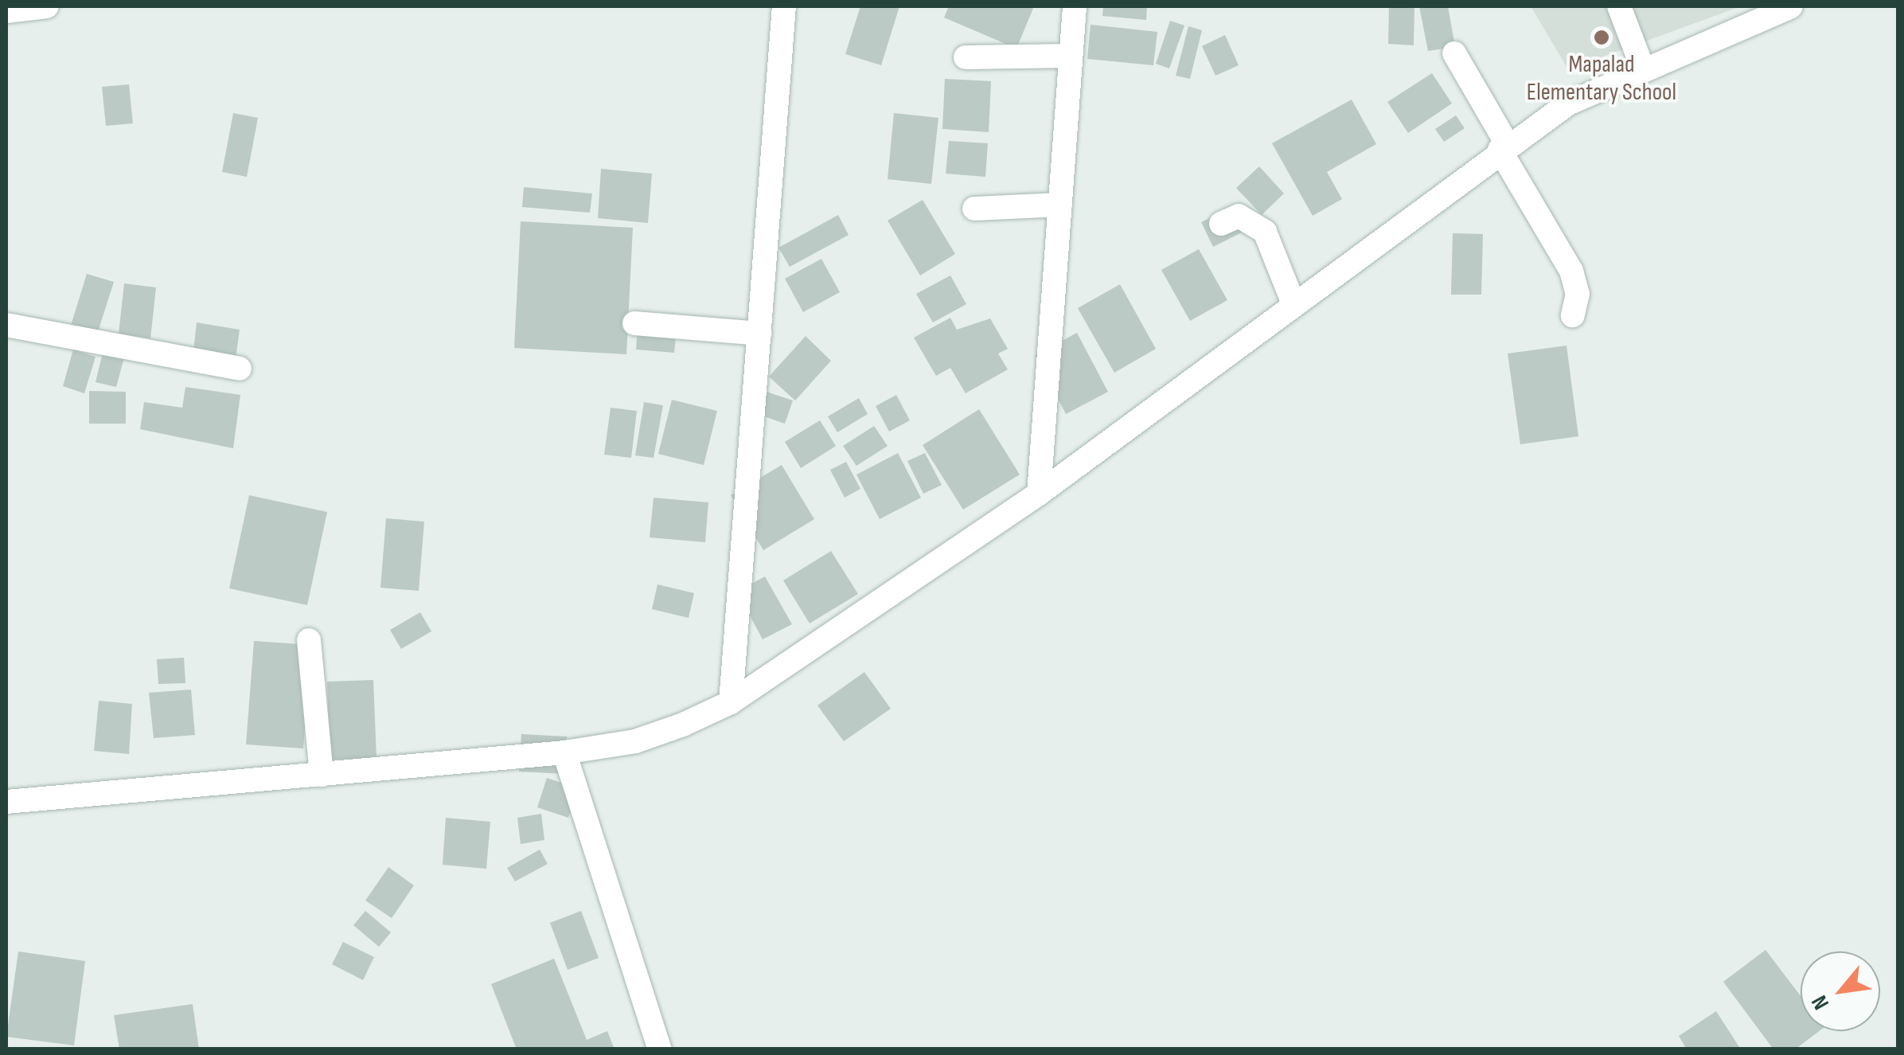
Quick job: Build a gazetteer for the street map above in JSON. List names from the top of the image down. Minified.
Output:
{"places":["Mapalad Elementary School"],"north":"bottom left"}
